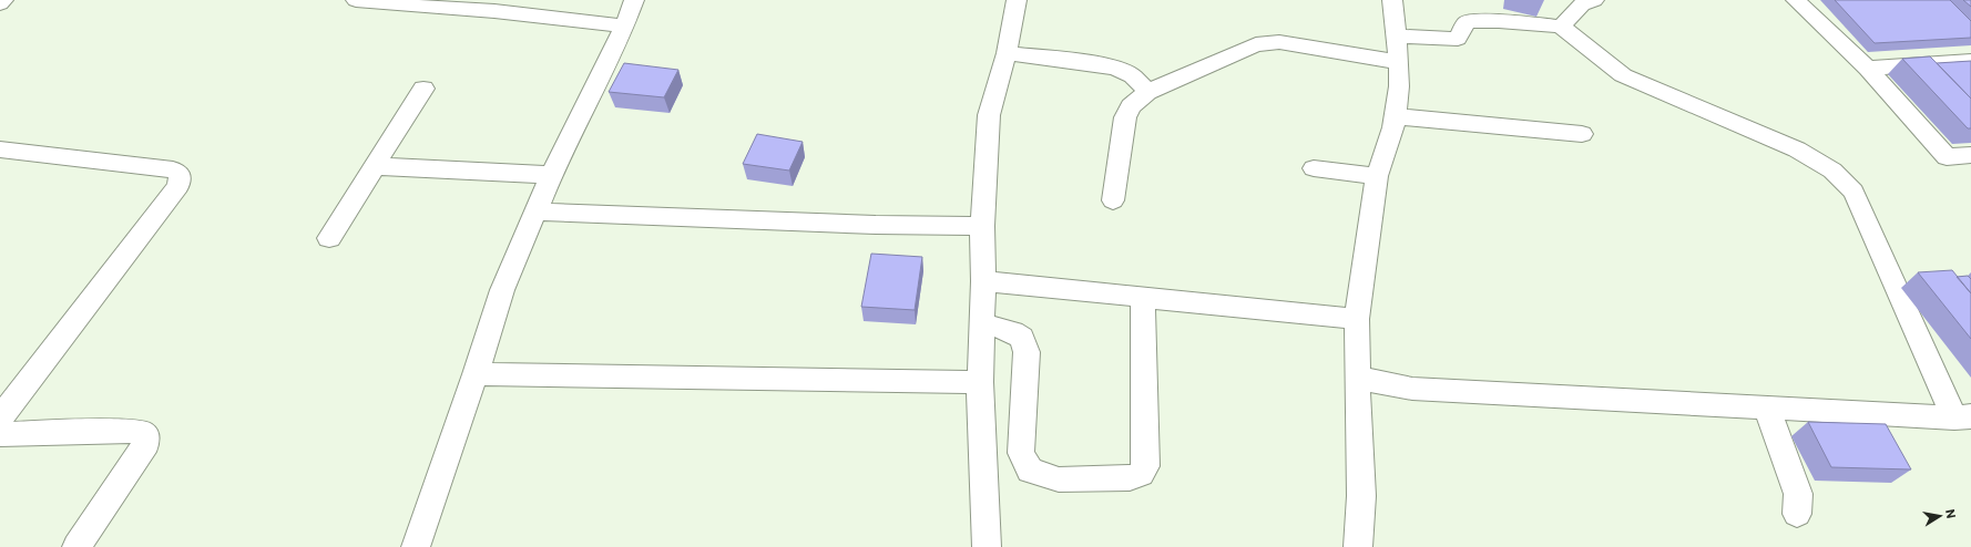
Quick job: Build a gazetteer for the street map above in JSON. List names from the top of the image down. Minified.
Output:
{"north":"right"}
